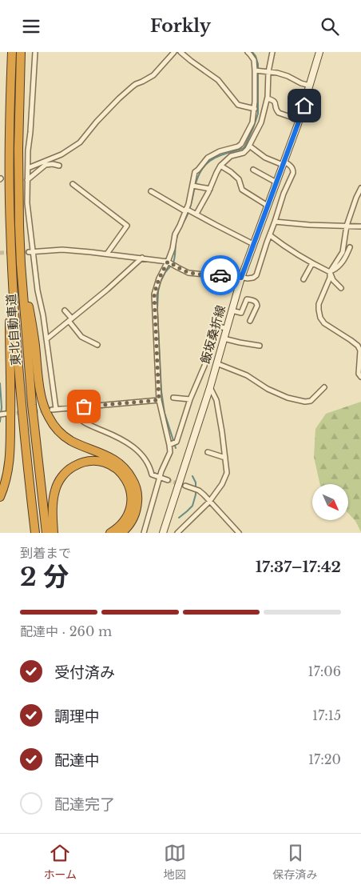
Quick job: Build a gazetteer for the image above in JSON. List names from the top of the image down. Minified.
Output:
{"streets":{"highway":["東北自動車道"],"main road":["飯坂桑折線"]},"north":"bottom right","page":{"header":"Forkly","heading":["2 分","到着まで","17:37–17:42"],"bar":"配達中 · 260 m","list":[["受付済み","17:06"],["調理中","17:15"],["配達中","17:20"],"配達完了"],"tabs":["ホーム","地図","保存済み"]}}
